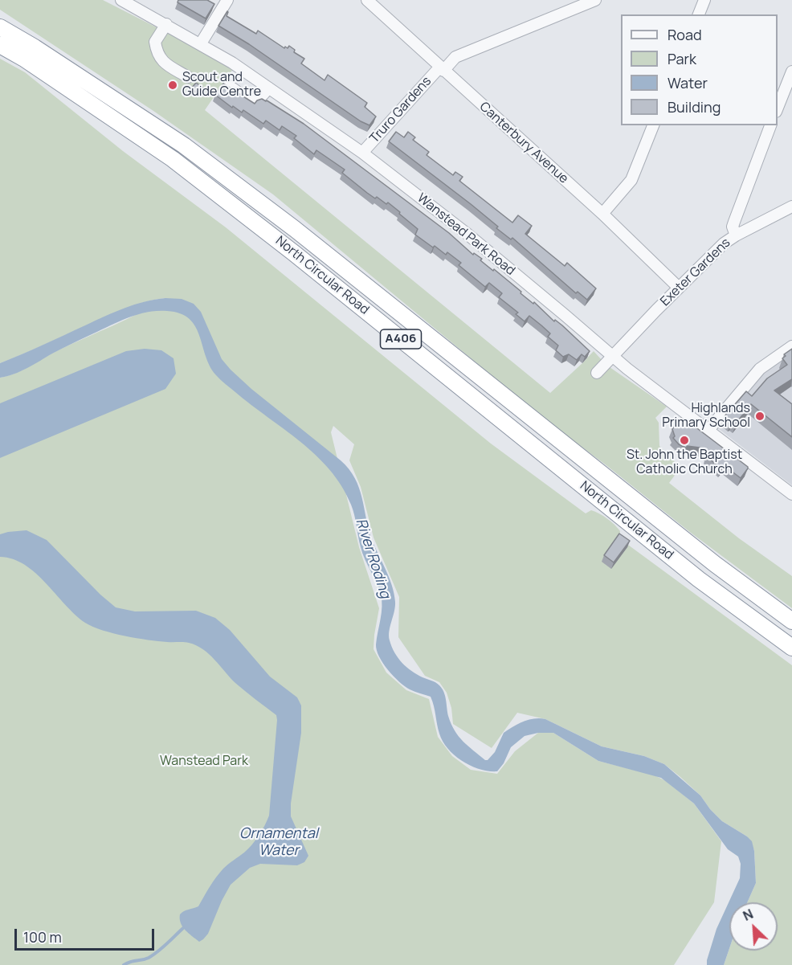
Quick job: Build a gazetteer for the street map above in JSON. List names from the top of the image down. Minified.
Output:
{"streets":{"highway":["North Circular Road","A406"],"street":["Truro Gardens","Canterbury Avenue","Wanstead Park Road","Exeter Gardens"]},"crossings":[["Truro Gardens","Canterbury Avenue"],["Truro Gardens","Wanstead Park Road"],["Canterbury Avenue","Exeter Gardens"],["Wanstead Park Road","Exeter Gardens"]],"water":["River Roding","Ornamental Water"],"parks":["Wanstead Park"],"places":["Scout and Guide Centre","Highlands Primary School","St. John the Baptist Catholic Church"],"legend":["Road","Park","Water","Building"],"scale_bar":"100 m","north":"top left"}
